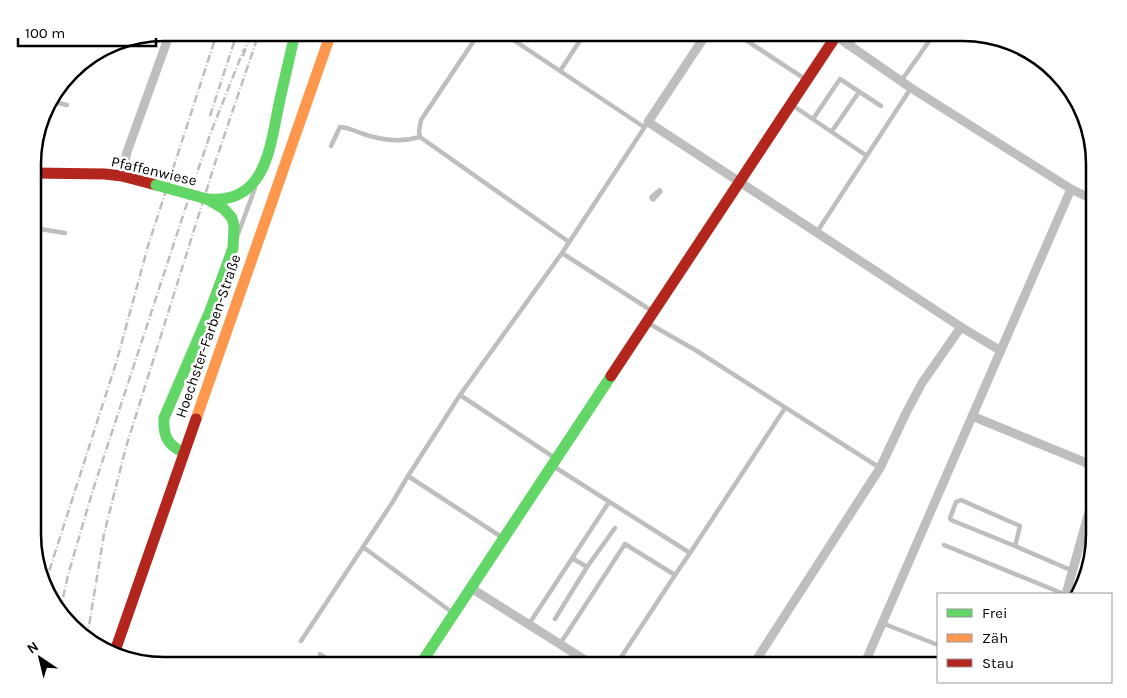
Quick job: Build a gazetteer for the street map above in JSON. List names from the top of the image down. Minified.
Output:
{"streets":{"main road":["Pfaffenwiese","Hoechster-Farben-Straße"]},"legend":["Frei","Zäh","Stau"],"scale_bar":"100 m","north":"top left"}
